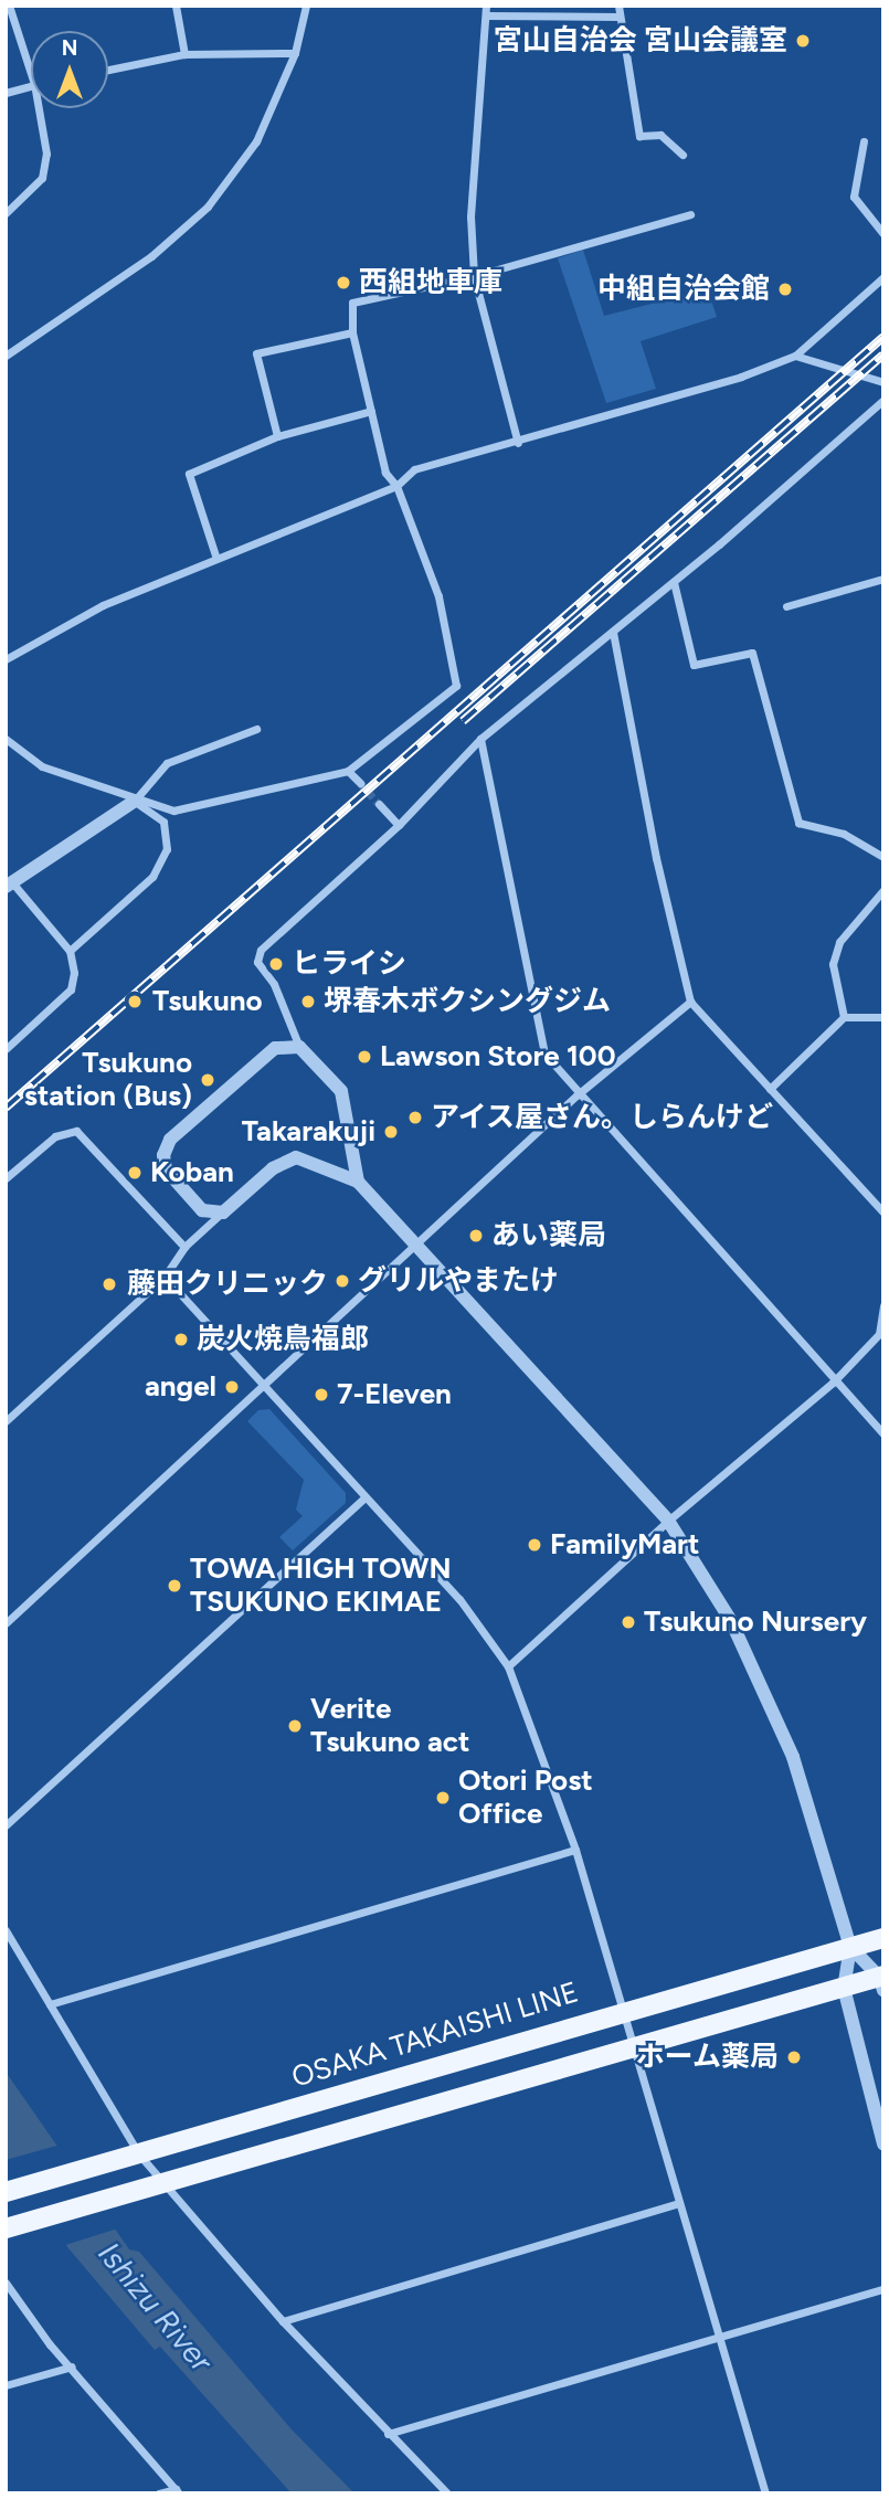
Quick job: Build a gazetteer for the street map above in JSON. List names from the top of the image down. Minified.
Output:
{"streets":{"main road":["OSAKA TAKAISHI LINE"]},"water":["Ishizu River"],"places":["宮山自治会 宮山会議室","西組地車庫","中組自治会館","ヒライシ","Tsukuno","堺春木ボクシングジム","Lawson Store 100","Tsukuno station (Bus)","アイス屋さん。しらんけど","Takarakuji","Koban","あい薬局","グリルやまたけ","藤田クリニック","炭火焼鳥福郎","angel","7-Eleven","FamilyMart","TOWA HIGH TOWN TSUKUNO EKIMAE","Tsukuno Nursery","Verite Tsukuno act","Otori Post Office","ホーム薬局"],"north":"top"}
